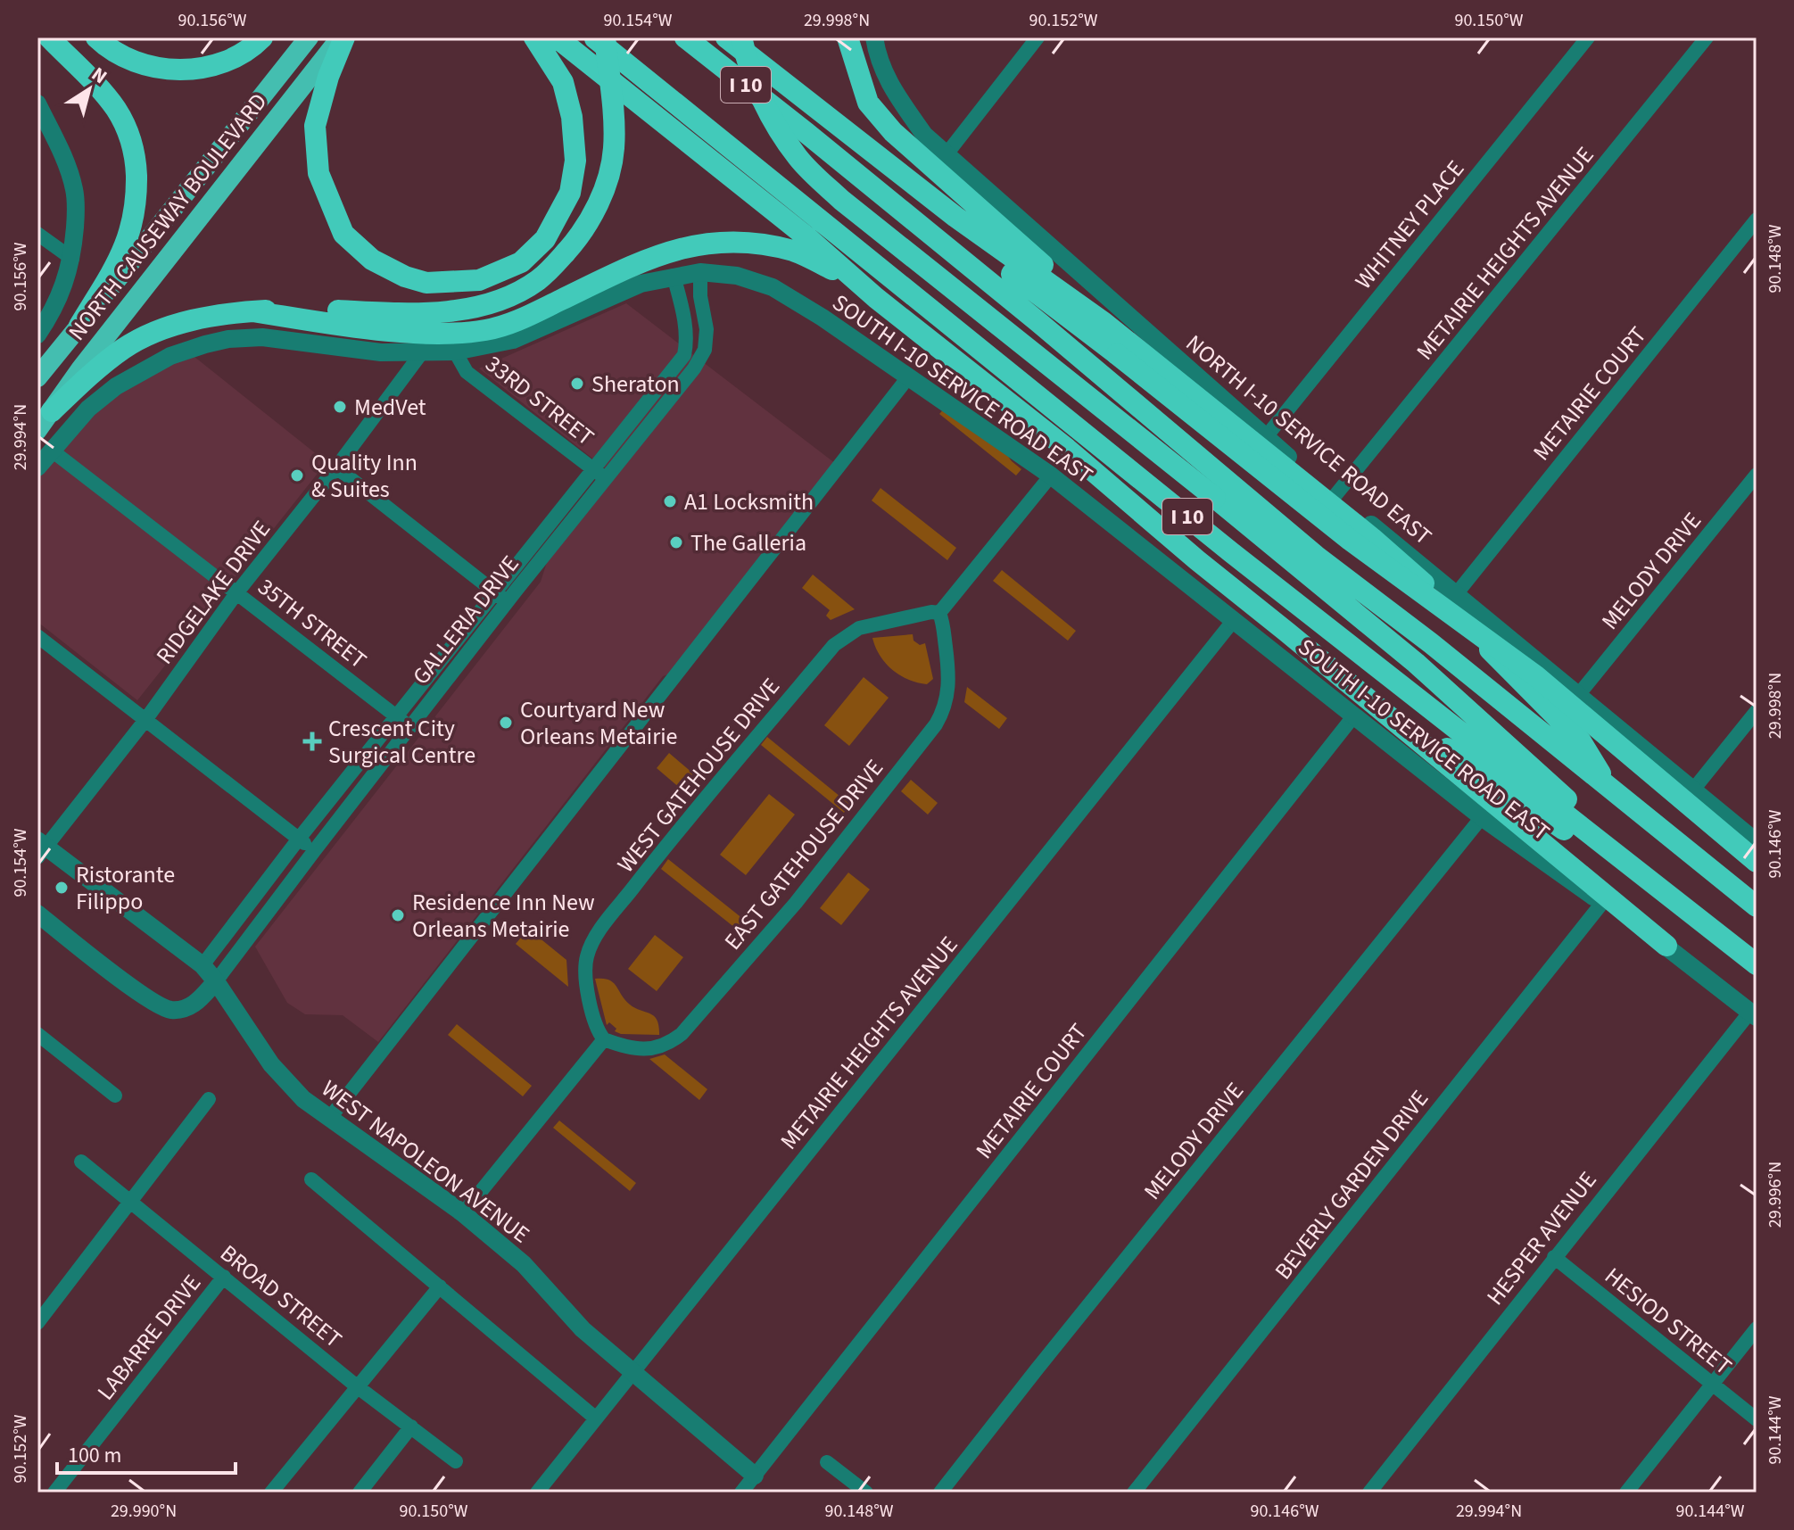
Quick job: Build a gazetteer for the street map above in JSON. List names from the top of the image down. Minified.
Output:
{"streets":{"highway":["I 10","NORTH CAUSEWAY BOULEVARD"],"street":["WHITNEY PLACE","METAIRIE HEIGHTS AVENUE","SOUTH I-10 SERVICE ROAD EAST","METAIRIE COURT","33RD STREET","NORTH I-10 SERVICE ROAD EAST","MELODY DRIVE","RIDGELAKE DRIVE","GALLERIA DRIVE","35TH STREET","WEST GATEHOUSE DRIVE","EAST GATEHOUSE DRIVE","WEST NAPOLEON AVENUE","BEVERLY GARDEN DRIVE","HESPER AVENUE","BROAD STREET","HESIOD STREET","LABARRE DRIVE"]},"crossings":[["WHITNEY PLACE","NORTH I-10 SERVICE ROAD EAST"],["METAIRIE HEIGHTS AVENUE","SOUTH I-10 SERVICE ROAD EAST"],["METAIRIE HEIGHTS AVENUE","NORTH I-10 SERVICE ROAD EAST"],["METAIRIE HEIGHTS AVENUE","WEST NAPOLEON AVENUE"],["SOUTH I-10 SERVICE ROAD EAST","METAIRIE COURT"],["SOUTH I-10 SERVICE ROAD EAST","33RD STREET"],["SOUTH I-10 SERVICE ROAD EAST","MELODY DRIVE"],["SOUTH I-10 SERVICE ROAD EAST","RIDGELAKE DRIVE"],["SOUTH I-10 SERVICE ROAD EAST","GALLERIA DRIVE"],["SOUTH I-10 SERVICE ROAD EAST","35TH STREET"],["SOUTH I-10 SERVICE ROAD EAST","BEVERLY GARDEN DRIVE"],["SOUTH I-10 SERVICE ROAD EAST","HESPER AVENUE"],["METAIRIE COURT","NORTH I-10 SERVICE ROAD EAST"],["METAIRIE COURT","WEST NAPOLEON AVENUE"],["33RD STREET","GALLERIA DRIVE"],["NORTH I-10 SERVICE ROAD EAST","MELODY DRIVE"],["RIDGELAKE DRIVE","35TH STREET"],["RIDGELAKE DRIVE","WEST NAPOLEON AVENUE"],["GALLERIA DRIVE","35TH STREET"],["GALLERIA DRIVE","WEST NAPOLEON AVENUE"],["WEST GATEHOUSE DRIVE","EAST GATEHOUSE DRIVE"],["HESPER AVENUE","HESIOD STREET"],["BROAD STREET","LABARRE DRIVE"]],"places":{"other":["Sheraton","MedVet","Quality Inn & Suites","A1 Locksmith","The Galleria","Courtyard New Orleans Metairie","Ristorante Filippo","Residence Inn New Orleans Metairie"],"health":["Crescent City Surgical Centre"]},"scale_bar":"100 m","north":"top right","coordinates":["90.156°W","90.154°W","29.998°N","90.152°W","90.150°W","90.148°W","29.994°N","90.146°W","29.996°N","90.144°W","29.990°N"]}
